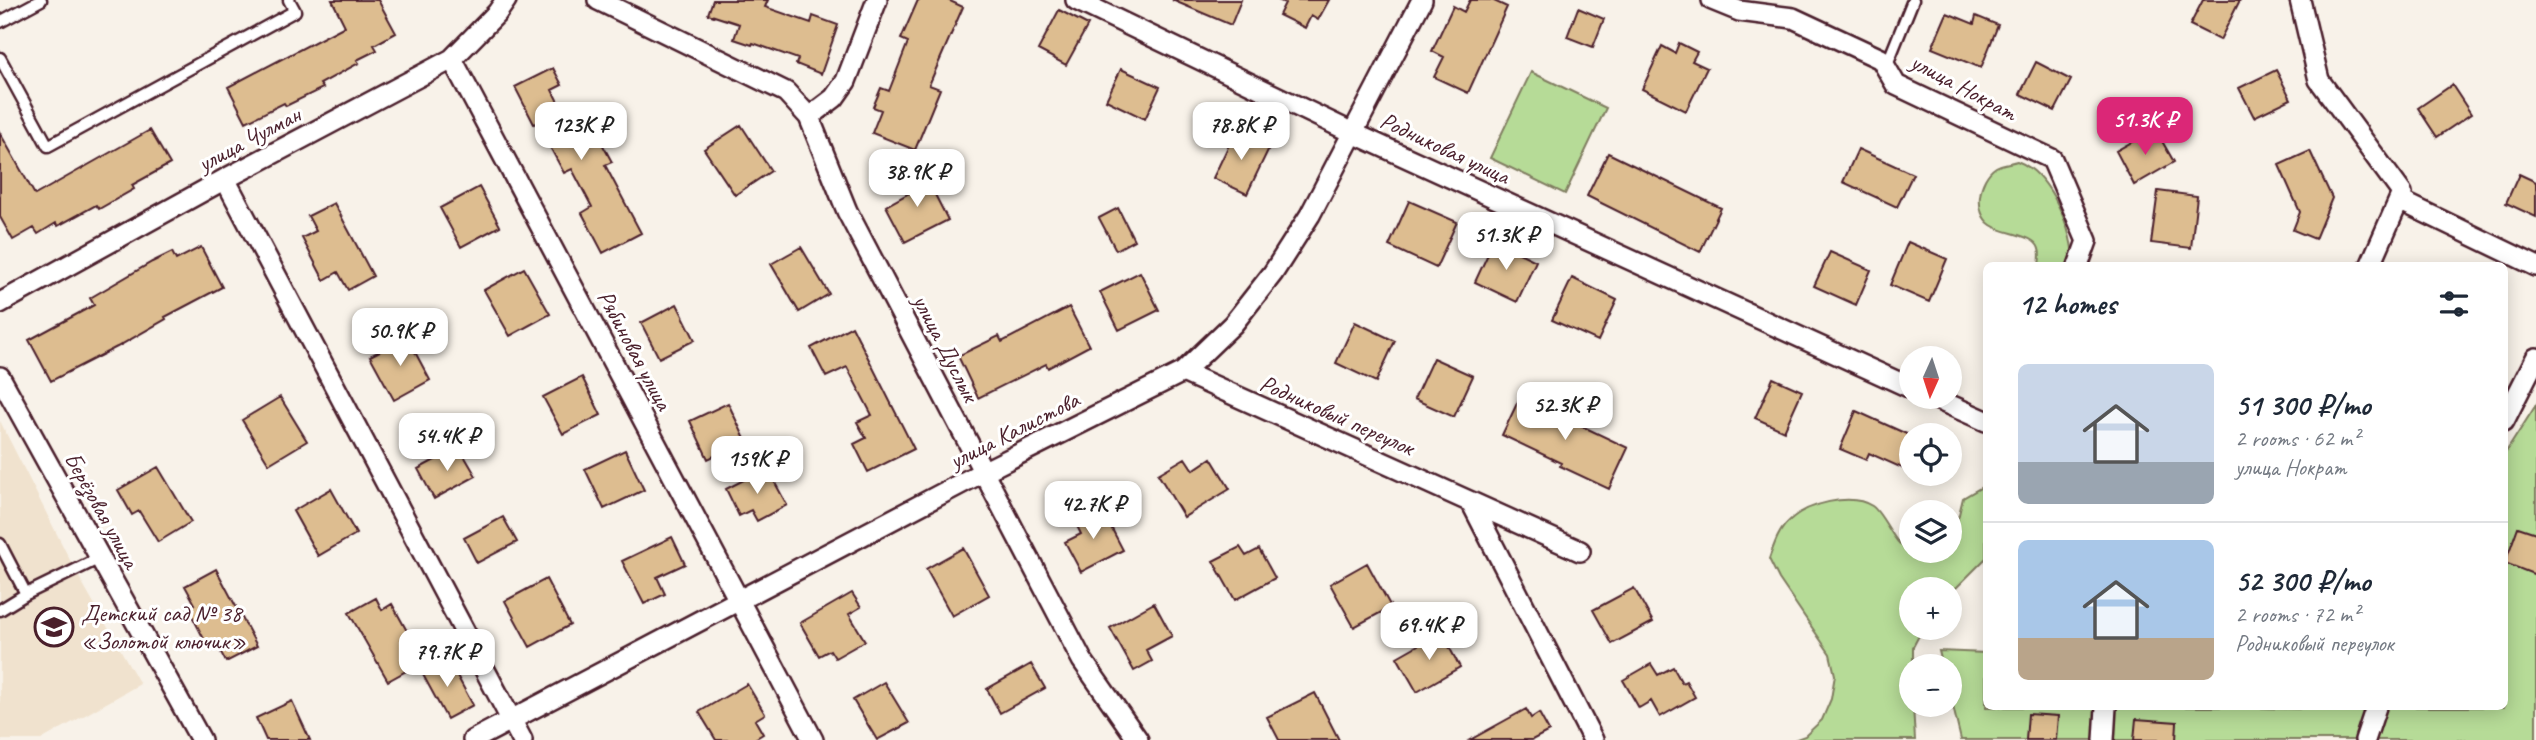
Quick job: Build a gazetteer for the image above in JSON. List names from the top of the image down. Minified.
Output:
{"streets":{"street":["улица Нократ","улица Чулман","Родниковая улица","улица Дуслык","Рябиновая улица","Родниковый переулок","улица Калистова","Берёзовая улица"]},"crossings":[["улица Чулман","Рябиновая улица"],["Родниковая улица","улица Калистова"],["улица Дуслык","улица Калистова"],["Рябиновая улица","улица Калистова"],["Родниковый переулок","улица Калистова"]],"places":{"school or university":["Детский сад № 38 «Золотой ключик»"]},"north":"bottom","page":{"price":["51.3K ₽","123K ₽","78.8K ₽","38.9K ₽","51.3K ₽","50.9K ₽","52.3K ₽","54.4K ₽","159K ₽","42.7K ₽","69.4K ₽","79.7K ₽"],"heading":"12 homes","map_buttons":["+","−"],"list":[{"name":"51 300 ₽/mo","note":"2 rooms · 62 m² · улица Нократ"},{"name":"52 300 ₽/mo","note":"2 rooms · 72 m² · Родниковый переулок"}]}}
